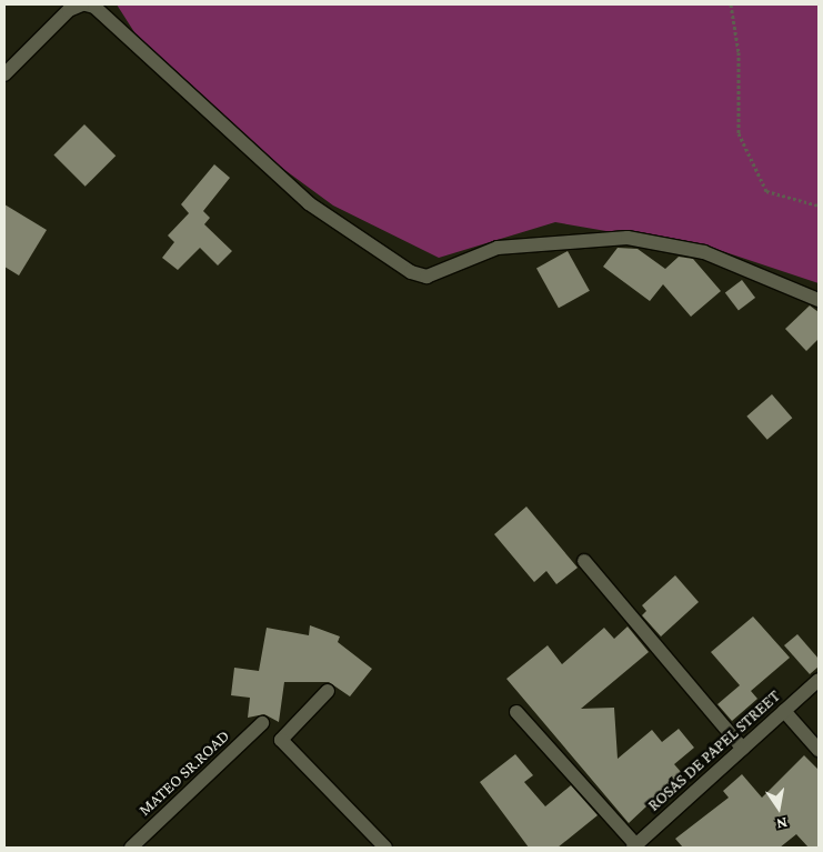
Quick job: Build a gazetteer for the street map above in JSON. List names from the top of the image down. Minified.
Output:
{"streets":{"street":["ROSAS DE PAPEL STREET","MATEO SR.ROAD"]},"north":"bottom"}
